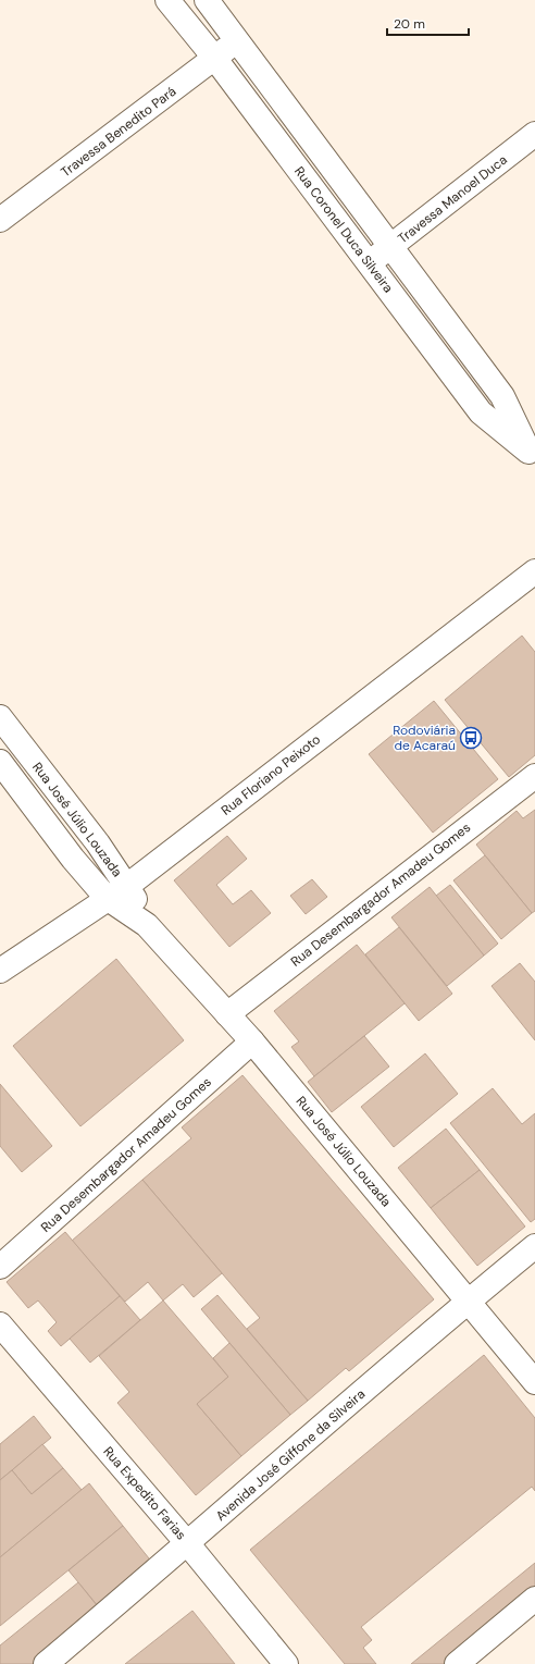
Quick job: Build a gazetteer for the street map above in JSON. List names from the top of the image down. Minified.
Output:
{"streets":{"street":["Travessa Benedito Pará","Travessa Manoel Duca","Rua Coronel Duca Silveira","Rua Floriano Peixoto","Rua José Júlio Louzada","Rua Desembargador Amadeu Gomes","Avenida José Giffone da Silveira","Rua Expedito Farias"]},"crossings":[["Travessa Benedito Pará","Rua Coronel Duca Silveira"],["Travessa Manoel Duca","Rua Coronel Duca Silveira"],["Rua Floriano Peixoto","Rua José Júlio Louzada"],["Rua José Júlio Louzada","Rua Desembargador Amadeu Gomes"],["Rua José Júlio Louzada","Avenida José Giffone da Silveira"],["Avenida José Giffone da Silveira","Rua Expedito Farias"]],"places":{"bus stop":["Rodoviária de Acaraú"]},"scale_bar":"20 m"}
